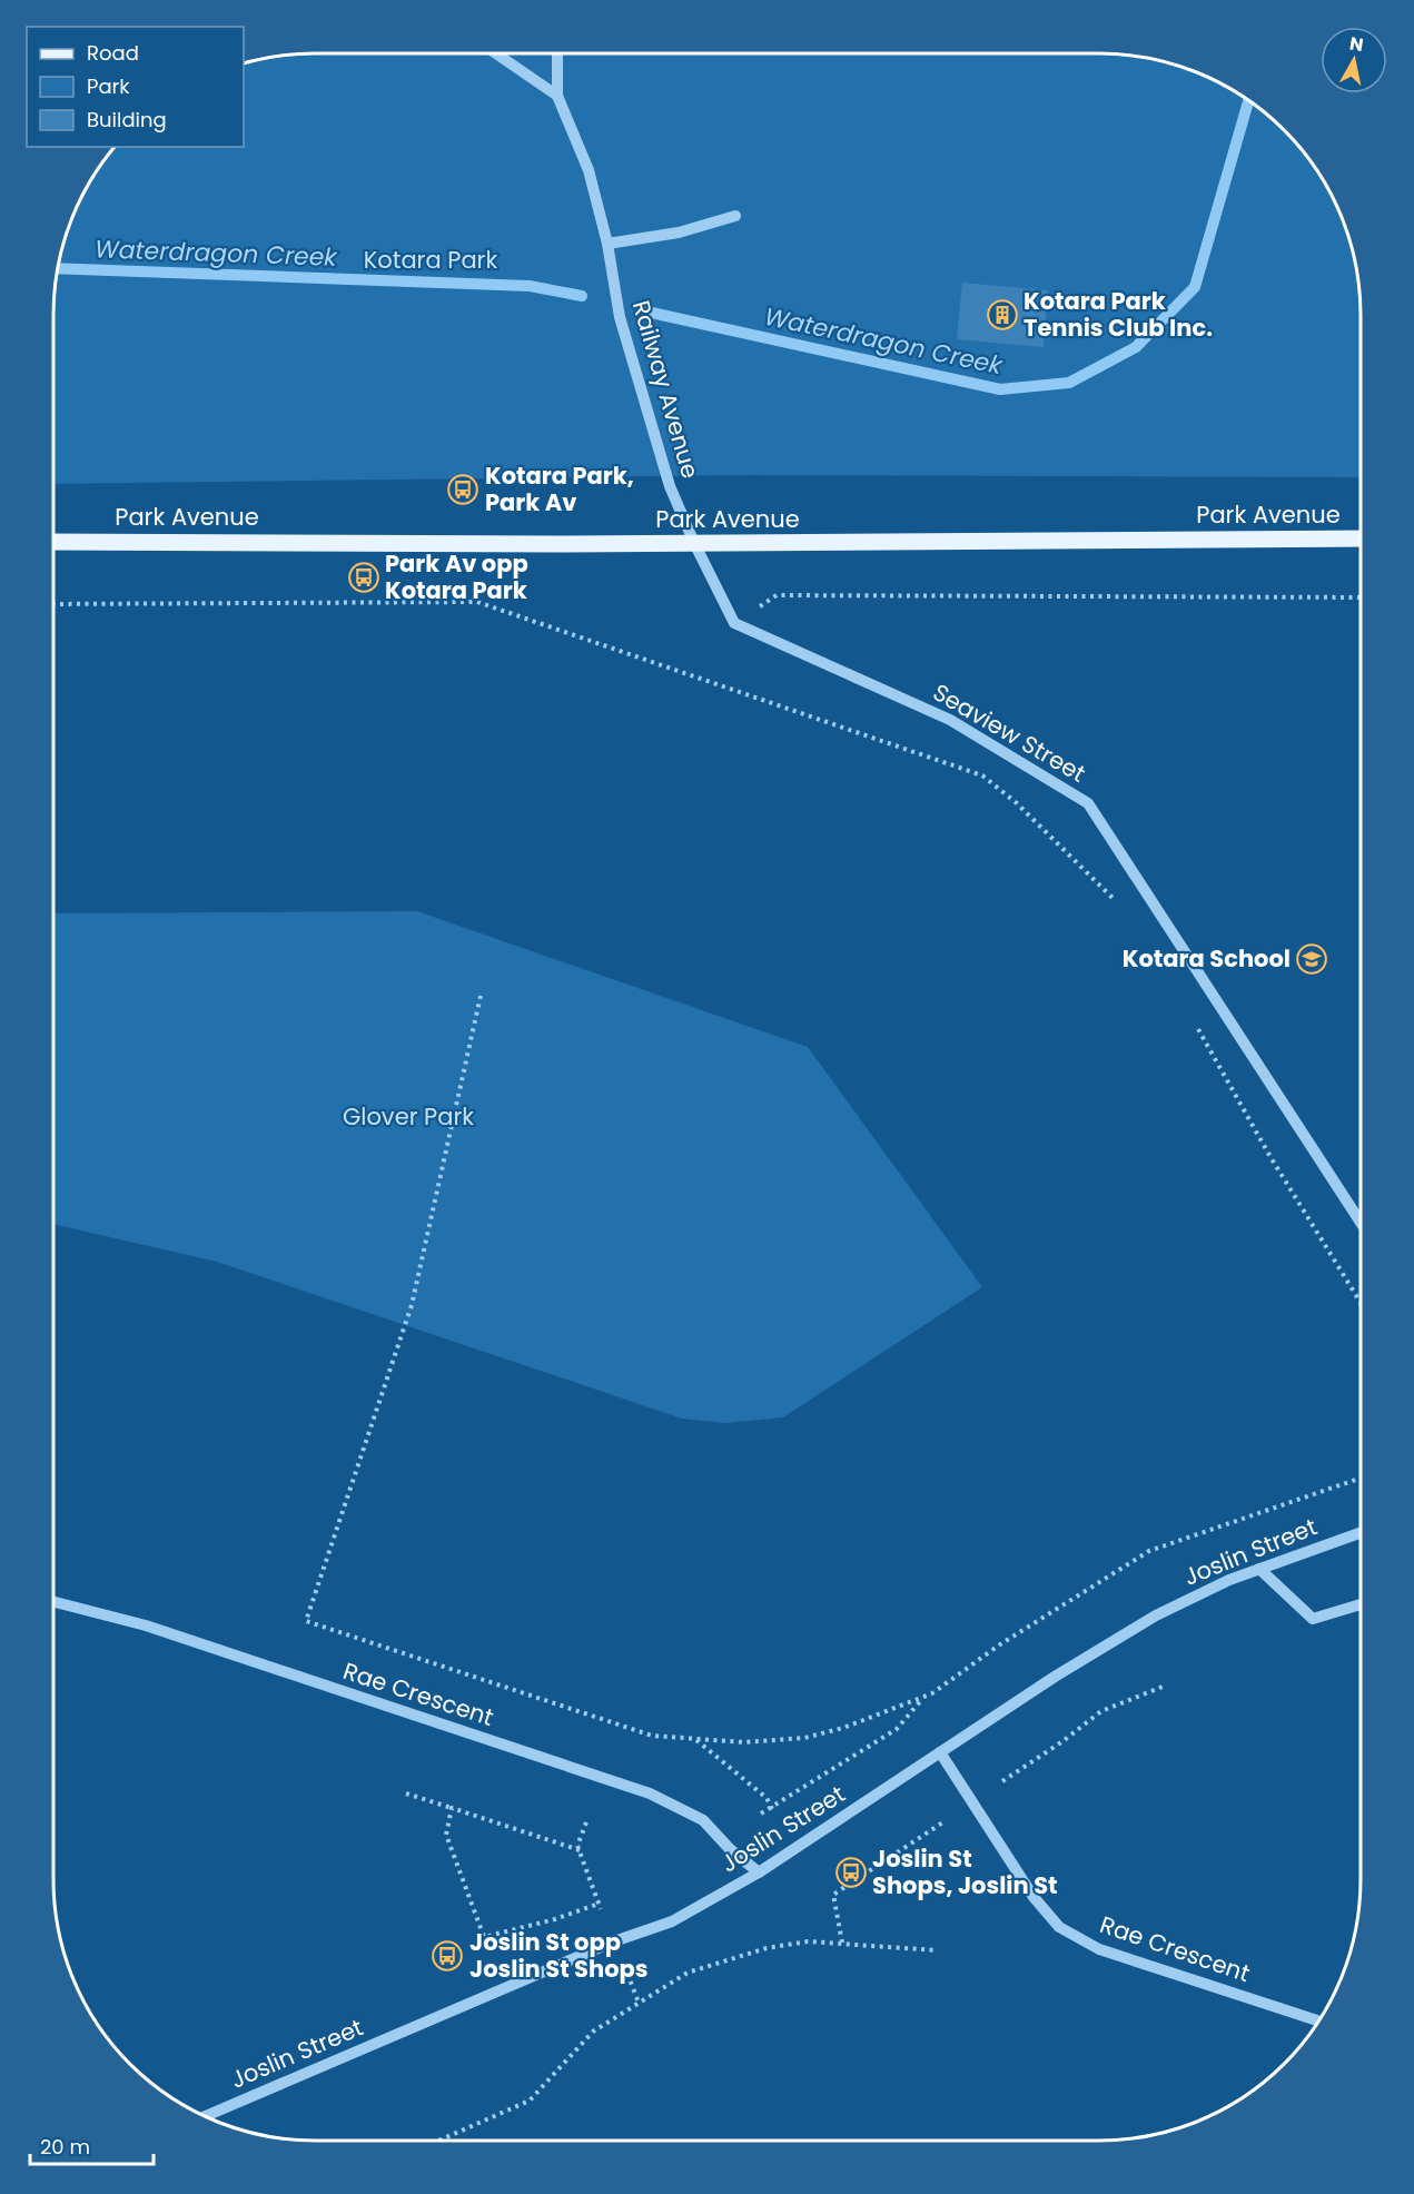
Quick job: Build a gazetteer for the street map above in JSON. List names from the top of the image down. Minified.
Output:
{"streets":{"main road":["Park Avenue"],"street":["Railway Avenue","Seaview Street","Joslin Street","Rae Crescent"]},"crossings":[["Railway Avenue","Park Avenue"],["Joslin Street","Rae Crescent"]],"water":["Waterdragon Creek"],"parks":["Kotara Park","Glover Park"],"places":{"building":["Kotara Park Tennis Club Inc."],"bus stop":["Kotara Park, Park Av","Park Av opp Kotara Park","Joslin St Shops, Joslin St","Joslin St opp Joslin St Shops"],"school or university":["Kotara School"]},"legend":["Road","Park","Building"],"scale_bar":"20 m","north":"top"}
